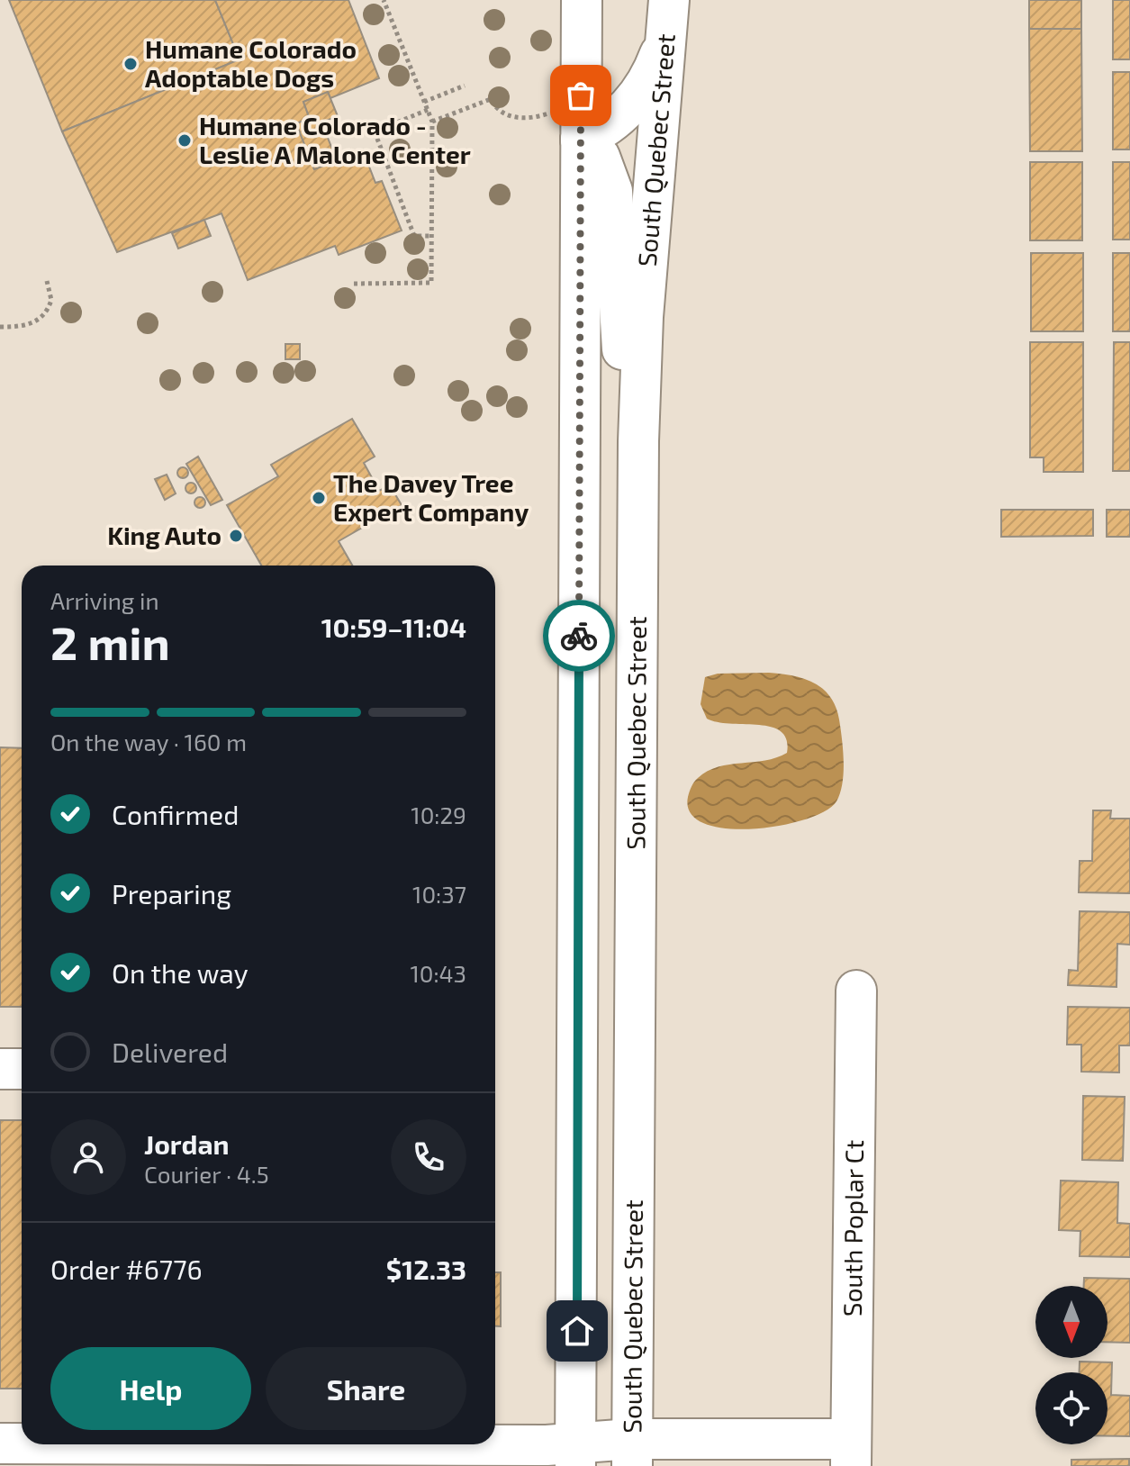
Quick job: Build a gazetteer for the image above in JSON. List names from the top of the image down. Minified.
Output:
{"streets":{"main road":["South Quebec Street","South Poplar Ct"]},"places":["Humane Colorado Adoptable Dogs","Humane Colorado - Leslie A Malone Center","The Davey Tree Expert Company","King Auto"],"north":"bottom","page":{"heading":["2 min","Arriving in","10:59–11:04"],"panel":["Jordan","Courier · 4.5","Order #6776","$12.33"],"bar":"On the way · 160 m","list":[["Confirmed","10:29"],["Preparing","10:37"],["On the way","10:43"],"Delivered"],"buttons":["Help","Share"]}}
